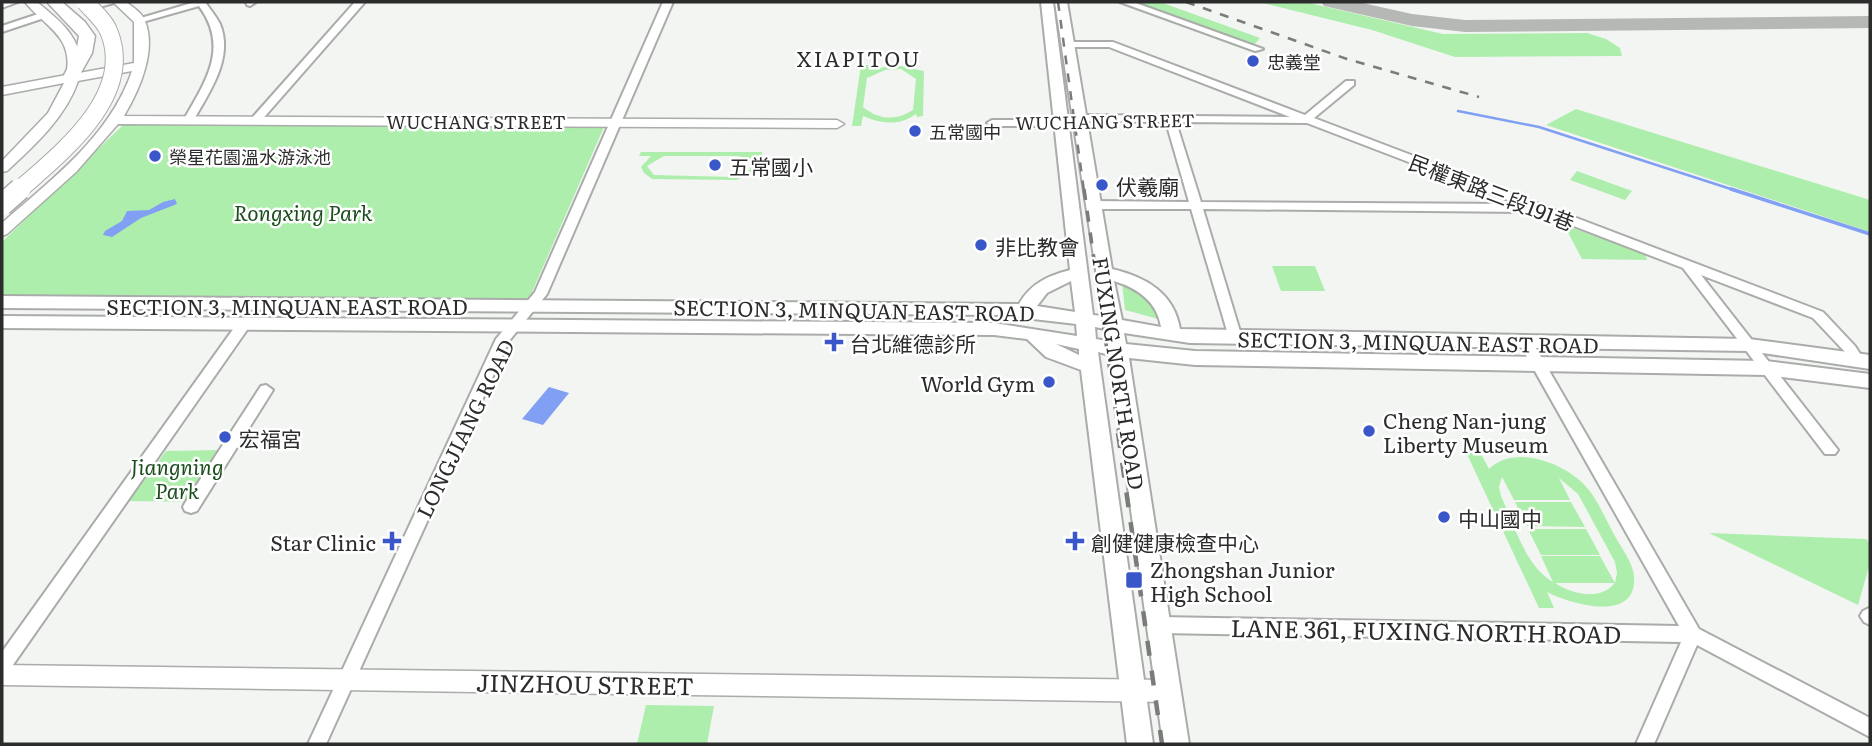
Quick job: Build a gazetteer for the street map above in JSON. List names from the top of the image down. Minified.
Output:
{"streets":{"main road":["SECTION 3, MINQUAN EAST ROAD","FUXING NORTH ROAD"],"street":["WUCHANG STREET","民權東路三段191巷","LONGJIANG ROAD","LANE 361, FUXING NORTH ROAD","JINZHOU STREET"]},"crossings":[["WUCHANG STREET","民權東路三段191巷"],["WUCHANG STREET","FUXING NORTH ROAD"],["WUCHANG STREET","LONGJIANG ROAD"],["民權東路三段191巷","SECTION 3, MINQUAN EAST ROAD"],["民權東路三段191巷","FUXING NORTH ROAD"],["SECTION 3, MINQUAN EAST ROAD","FUXING NORTH ROAD"],["SECTION 3, MINQUAN EAST ROAD","LONGJIANG ROAD"],["FUXING NORTH ROAD","LANE 361, FUXING NORTH ROAD"],["FUXING NORTH ROAD","JINZHOU STREET"],["LONGJIANG ROAD","JINZHOU STREET"]],"districts":["XIAPITOU"],"parks":["Rongxing Park","Jiangning Park"],"places":{"other":["忠義堂","五常國中","榮星花園溫水游泳池","五常國小","伏羲廟","非比教會","World Gym","Cheng Nan-jung Liberty Museum","宏福宮","中山國中"],"health":["台北維德診所","Star Clinic","創健健康檢查中心"],"transit":["Zhongshan Junior High School"]}}
